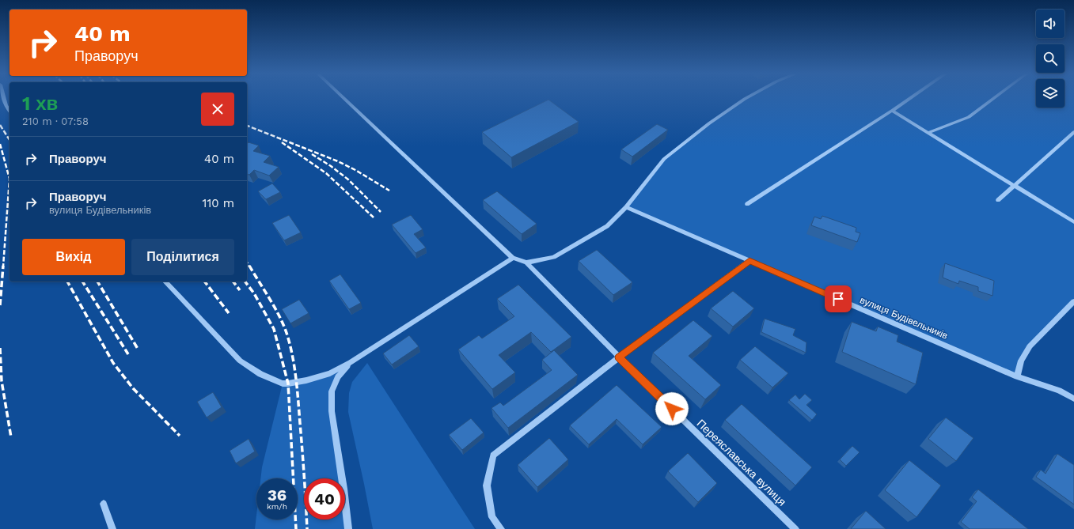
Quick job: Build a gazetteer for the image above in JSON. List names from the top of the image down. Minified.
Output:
{"streets":{"street":["вулиця Будівельників","Переяславська вулиця"]},"page":{"turn":["40 m","Праворуч"],"heading":["1 хв","210 m · 07:58"],"list":[{"name":"Праворуч","value":"40 m"},{"name":"Праворуч","note":"вулиця Будівельників","value":"110 m"}],"buttons":["Вихід","Поділитися"],"speed":"36 km/h","limit":"40"}}
